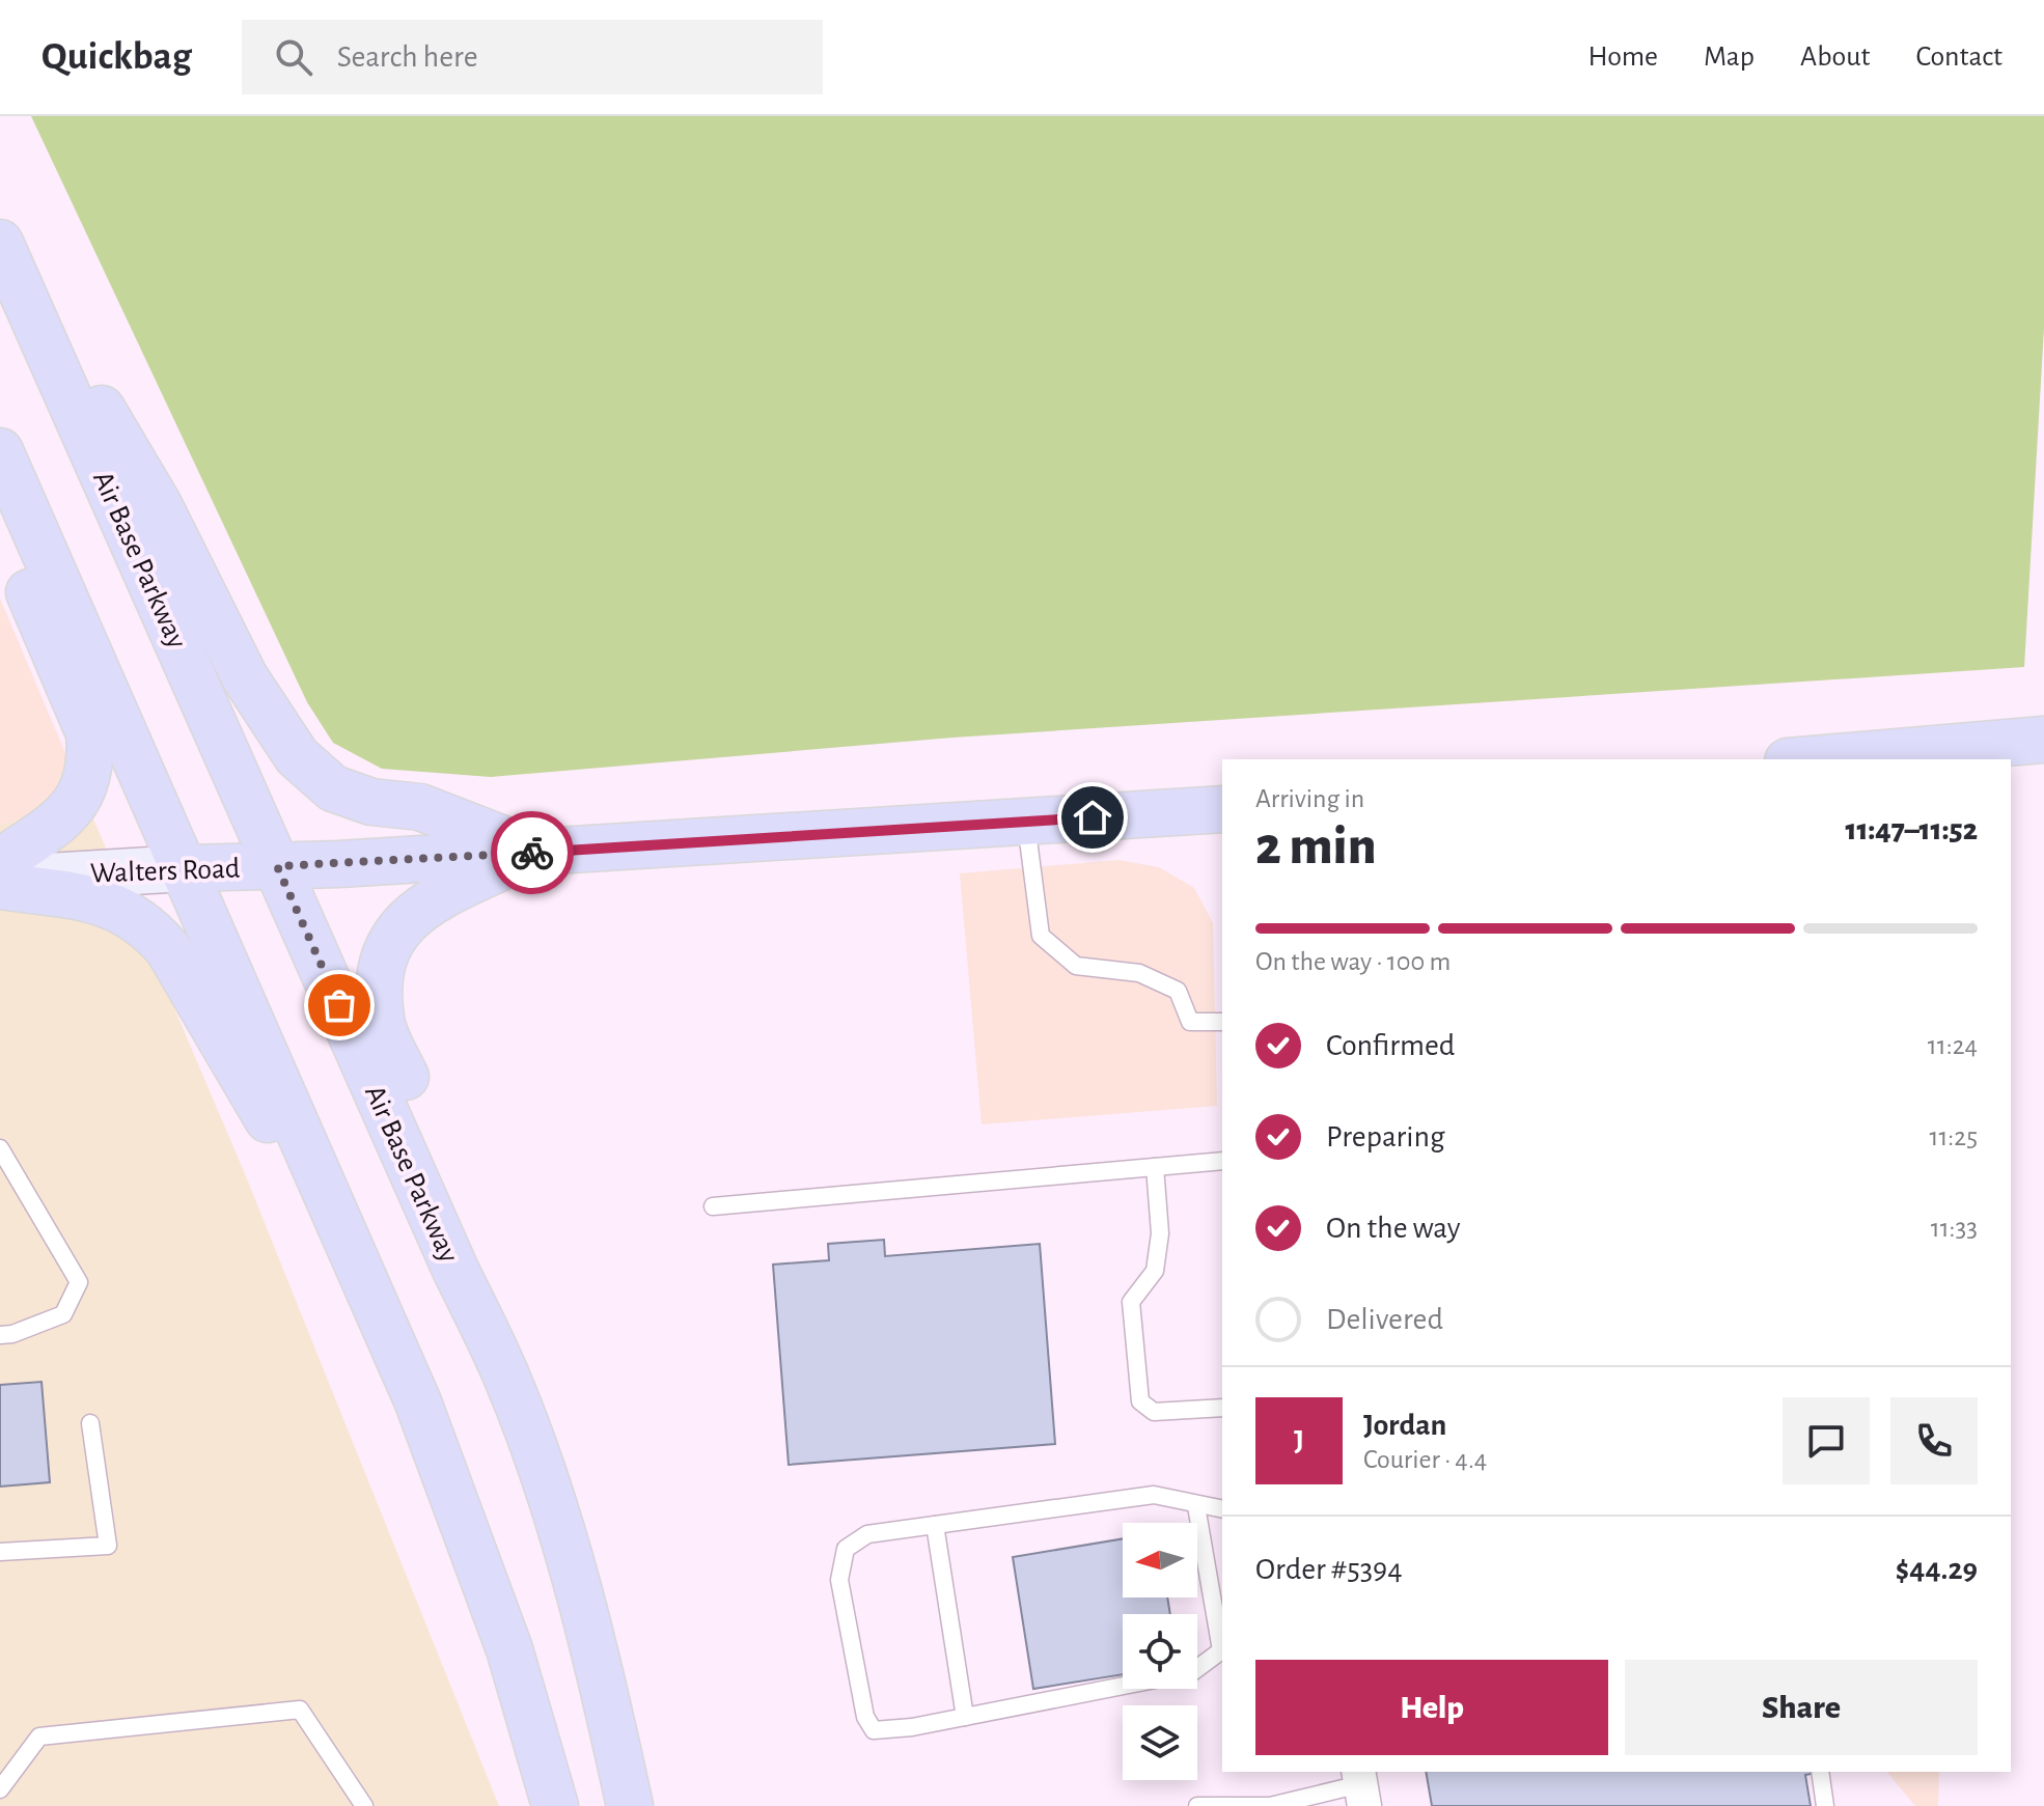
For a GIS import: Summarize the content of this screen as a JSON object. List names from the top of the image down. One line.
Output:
{"streets":{"main road":["Air Base Parkway","Walters Road"]},"crossings":[["Air Base Parkway","Walters Road"]],"north":"left","page":{"header":"Quickbag","search":"Search here","nav":["Home","Map","About","Contact"],"heading":["2 min","Arriving in","11:47–11:52"],"panel":["Jordan","Courier · 4.4","Order #5394","$44.29"],"bar":"On the way · 100 m","list":[["Confirmed","11:24"],["Preparing","11:25"],["On the way","11:33"],"Delivered"],"round":"J","buttons":["Help","Share"]}}
